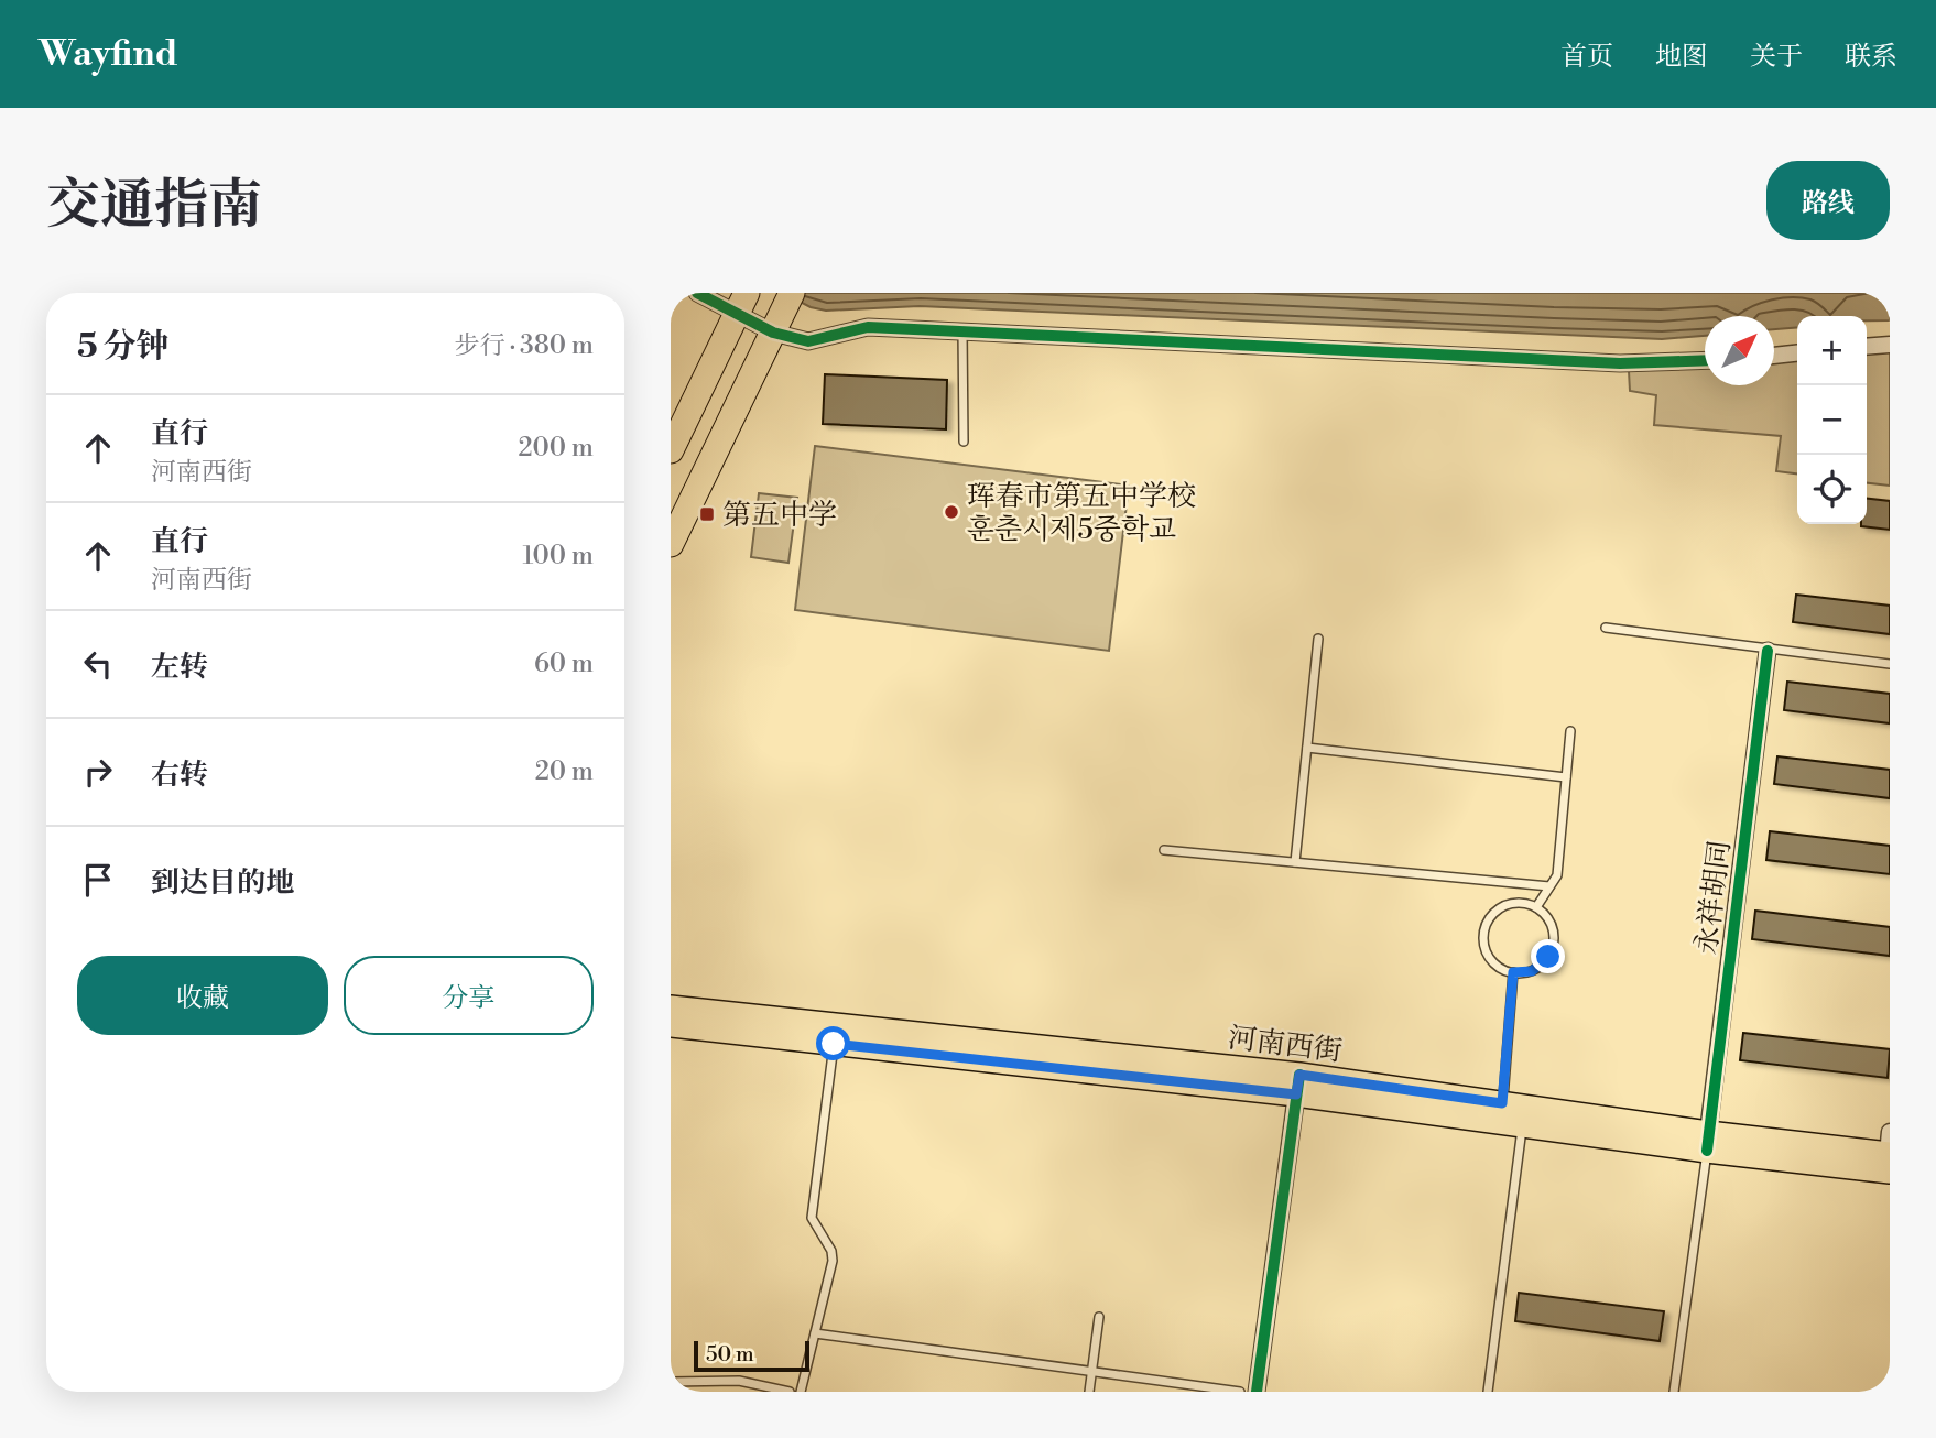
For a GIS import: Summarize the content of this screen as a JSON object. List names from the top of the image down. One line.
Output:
{"streets":{"main road":["河南西街"],"street":["永祥胡同"]},"crossings":[["永祥胡同","河南西街"]],"places":{"other":["珲春市第五中学校 훈춘시제5중학교"],"transit":["第五中学"]},"scale_bar":"50 m","north":"top right","page":{"header":"Wayfind","nav":["首页","地图","关于","联系"],"title":"交通指南","buttons":["路线",["收藏","分享"]],"heading":["5 分钟","步行 · 380 m"],"map_buttons":["+","−"],"list":[["直行","河南西街","200 m"],["直行","河南西街","100 m"],["左转","60 m"],["右转","20 m"],"到达目的地"],"scale":"50 m"}}
